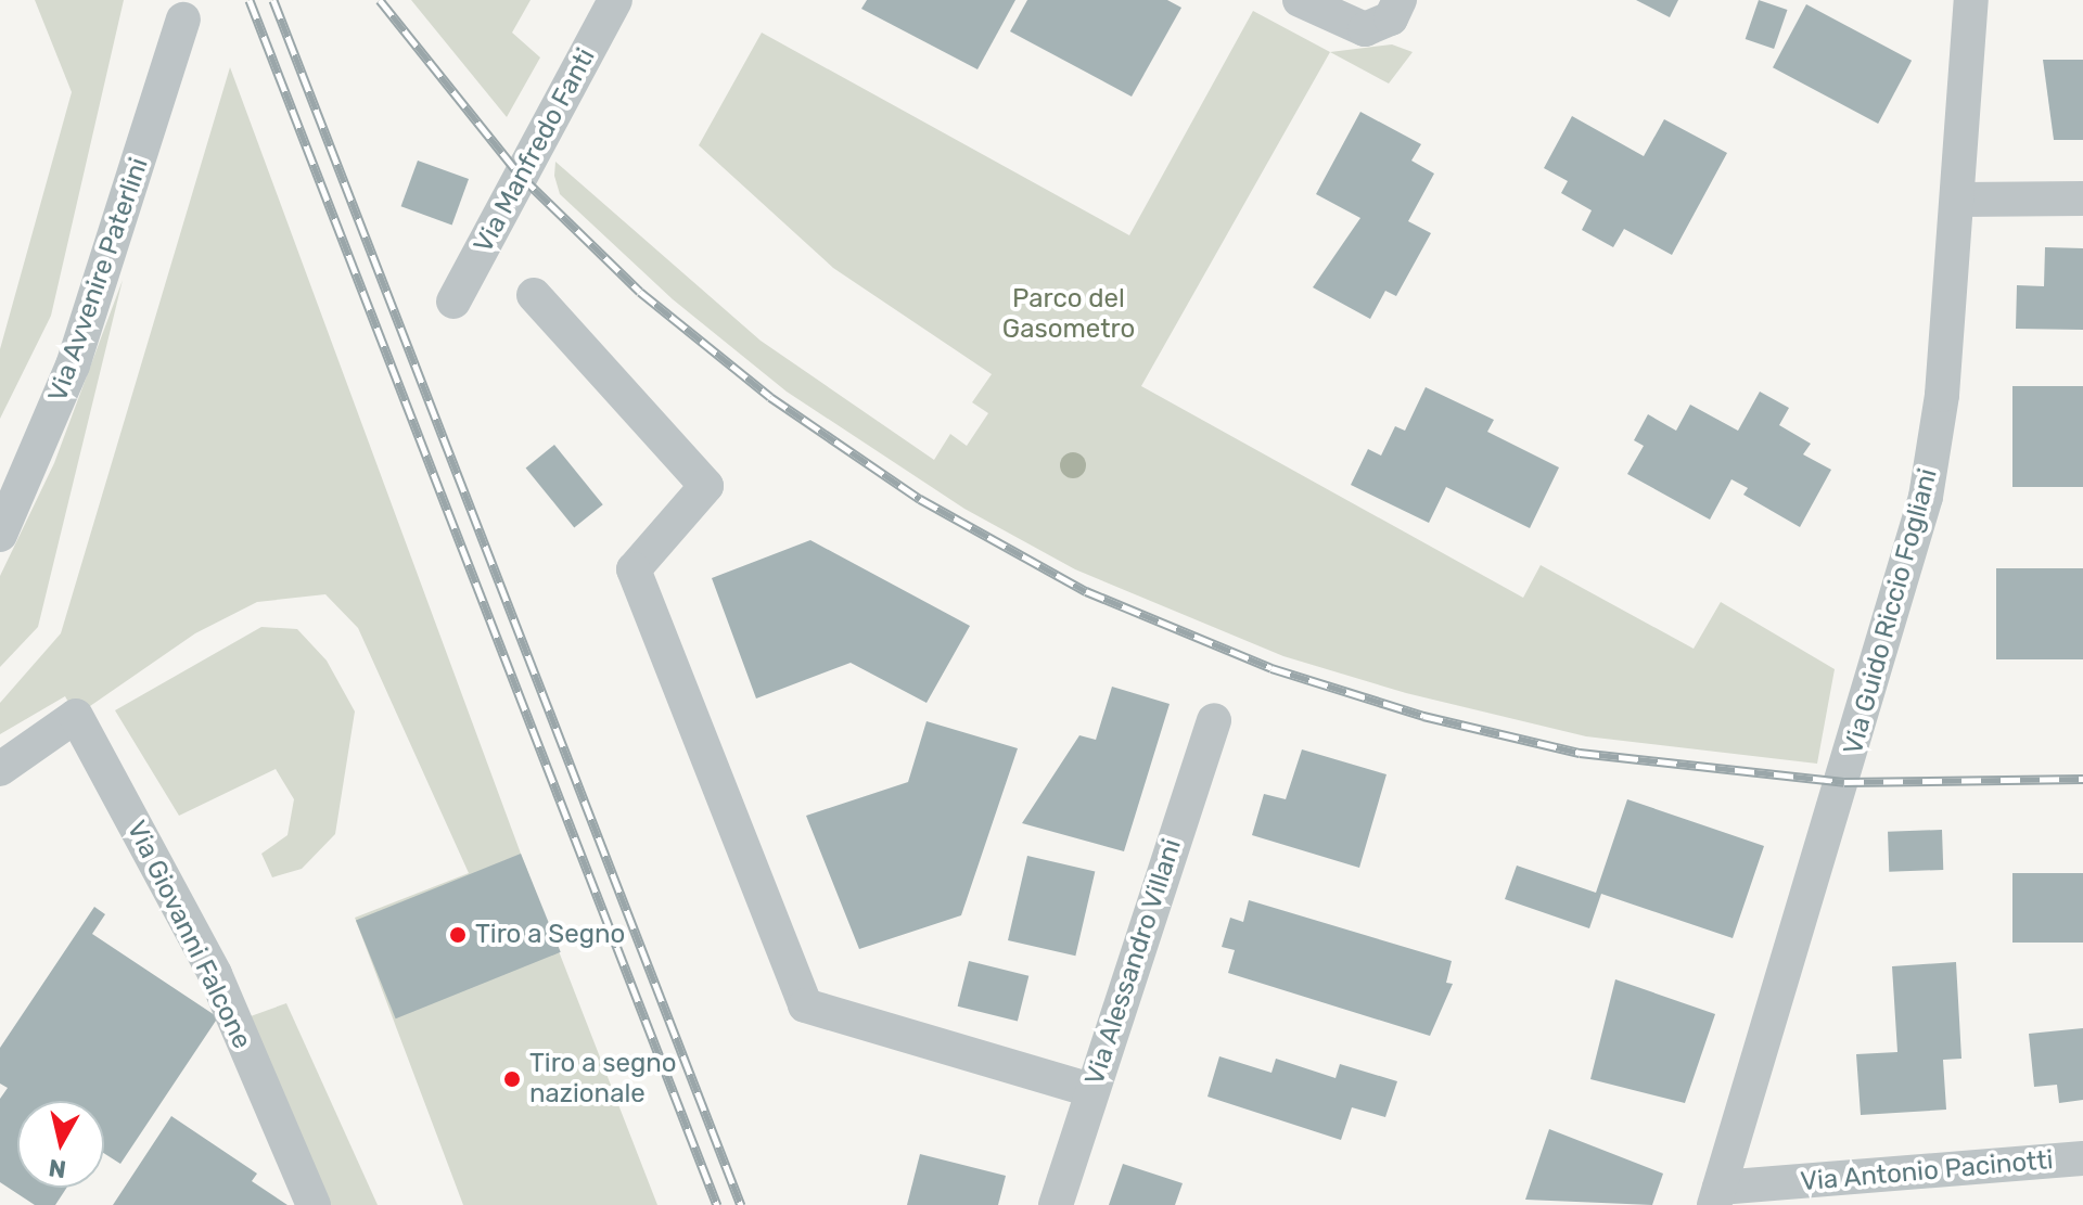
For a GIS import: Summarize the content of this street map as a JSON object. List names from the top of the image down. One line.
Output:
{"streets":{"street":["Via Manfredo Fanti","Via Avvenire Paterlini","Via Guido Riccio Fogliani","Via Giovanni Falcone","Via Alessandro Villani","Via Antonio Pacinotti"]},"crossings":[["Via Guido Riccio Fogliani","Via Antonio Pacinotti"]],"parks":["Parco del Gasometro"],"places":["Tiro a Segno","Tiro a segno nazionale"],"north":"bottom"}
